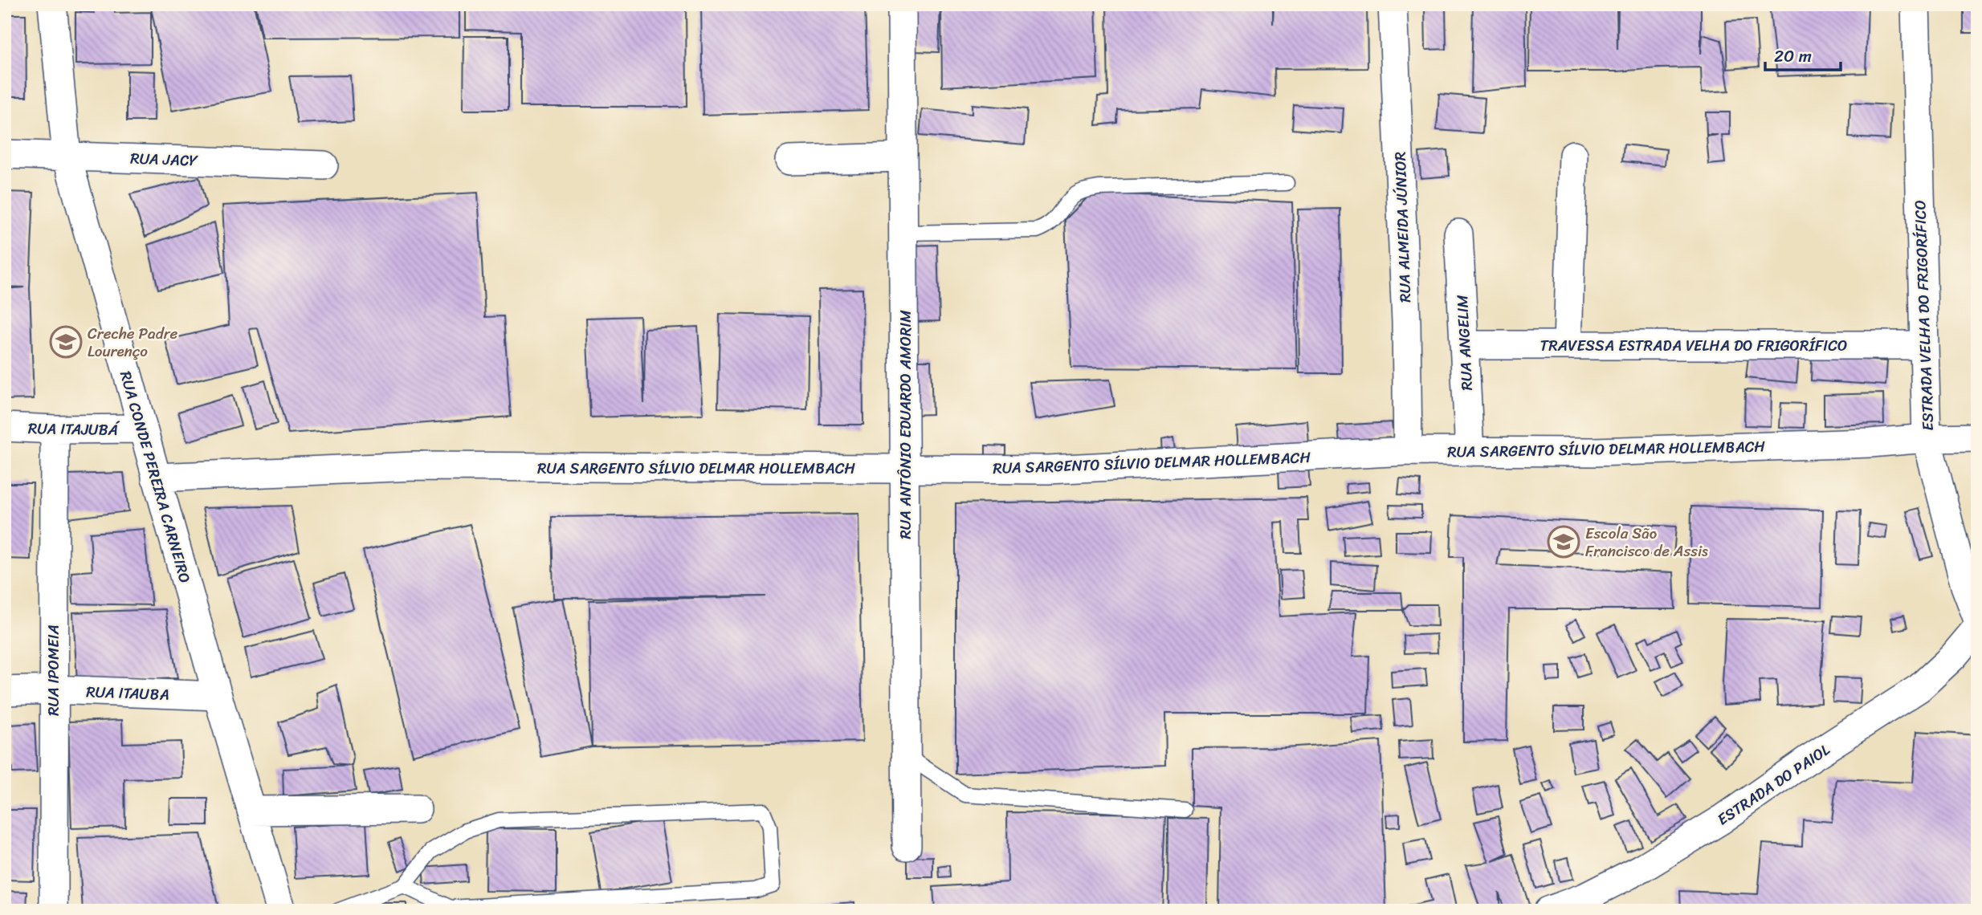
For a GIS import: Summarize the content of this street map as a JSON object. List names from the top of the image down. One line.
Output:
{"streets":{"street":["RUA JACY","RUA ALMEIDA JÚNIOR","ESTRADA VELHA DO FRIGORÍFICO","RUA ANGELIM","TRAVESSA ESTRADA VELHA DO FRIGORÍFICO","RUA ANTÔNIO EDUARDO AMORIM","RUA ITAJUBÁ","RUA SARGENTO SÍLVIO DELMAR HOLLEMBACH","RUA CONDE PEREIRA CARNEIRO","RUA IPOMEIA","RUA ITAUBA","ESTRADA DO PAIOL"]},"crossings":[["RUA JACY","RUA CONDE PEREIRA CARNEIRO"],["RUA ALMEIDA JÚNIOR","RUA SARGENTO SÍLVIO DELMAR HOLLEMBACH"],["ESTRADA VELHA DO FRIGORÍFICO","TRAVESSA ESTRADA VELHA DO FRIGORÍFICO"],["ESTRADA VELHA DO FRIGORÍFICO","RUA SARGENTO SÍLVIO DELMAR HOLLEMBACH"],["RUA ANGELIM","TRAVESSA ESTRADA VELHA DO FRIGORÍFICO"],["RUA ANGELIM","RUA SARGENTO SÍLVIO DELMAR HOLLEMBACH"],["RUA ANTÔNIO EDUARDO AMORIM","RUA SARGENTO SÍLVIO DELMAR HOLLEMBACH"],["RUA ITAJUBÁ","RUA CONDE PEREIRA CARNEIRO"],["RUA ITAJUBÁ","RUA IPOMEIA"],["RUA SARGENTO SÍLVIO DELMAR HOLLEMBACH","RUA CONDE PEREIRA CARNEIRO"],["RUA CONDE PEREIRA CARNEIRO","RUA ITAUBA"],["RUA IPOMEIA","RUA ITAUBA"]],"places":{"school or university":["Creche Padre Lourenço","Escola São Francisco de Assis"]},"scale_bar":"20 m"}
